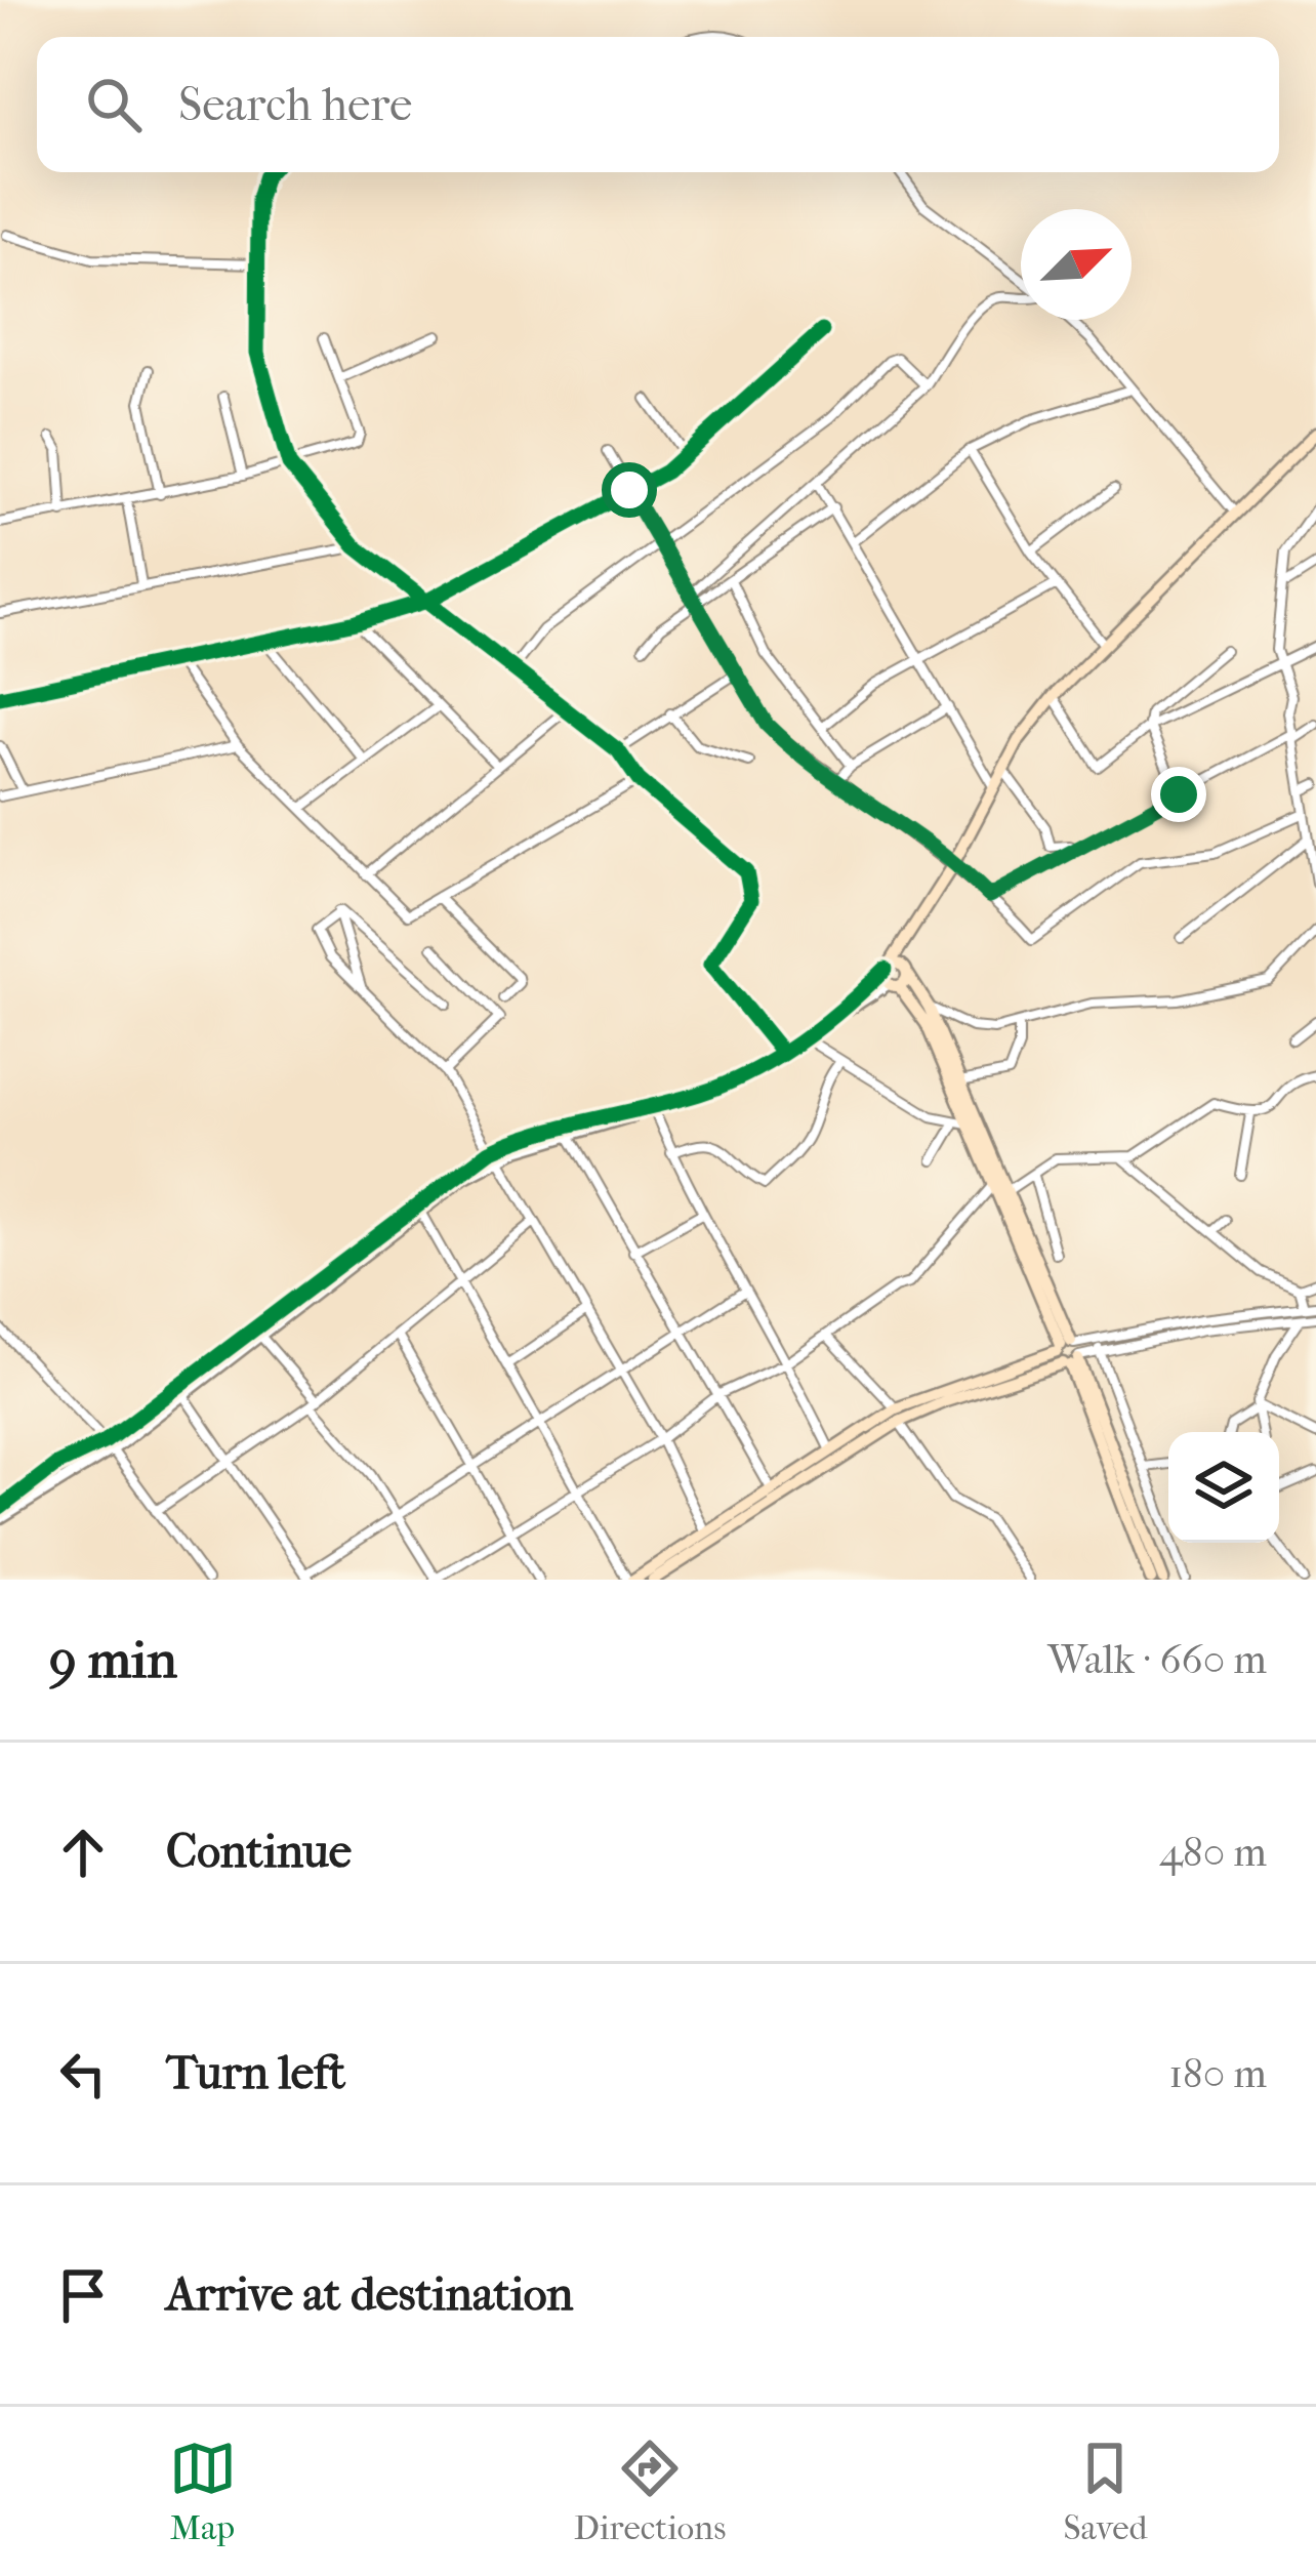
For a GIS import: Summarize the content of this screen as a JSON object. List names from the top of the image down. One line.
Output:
{"north":"top right","page":{"search":"Search here","heading":["9 min","Walk · 660 m"],"list":[["Continue","480 m"],["Turn left","180 m"],"Arrive at destination"],"nav":["Map","Directions","Saved"]}}
